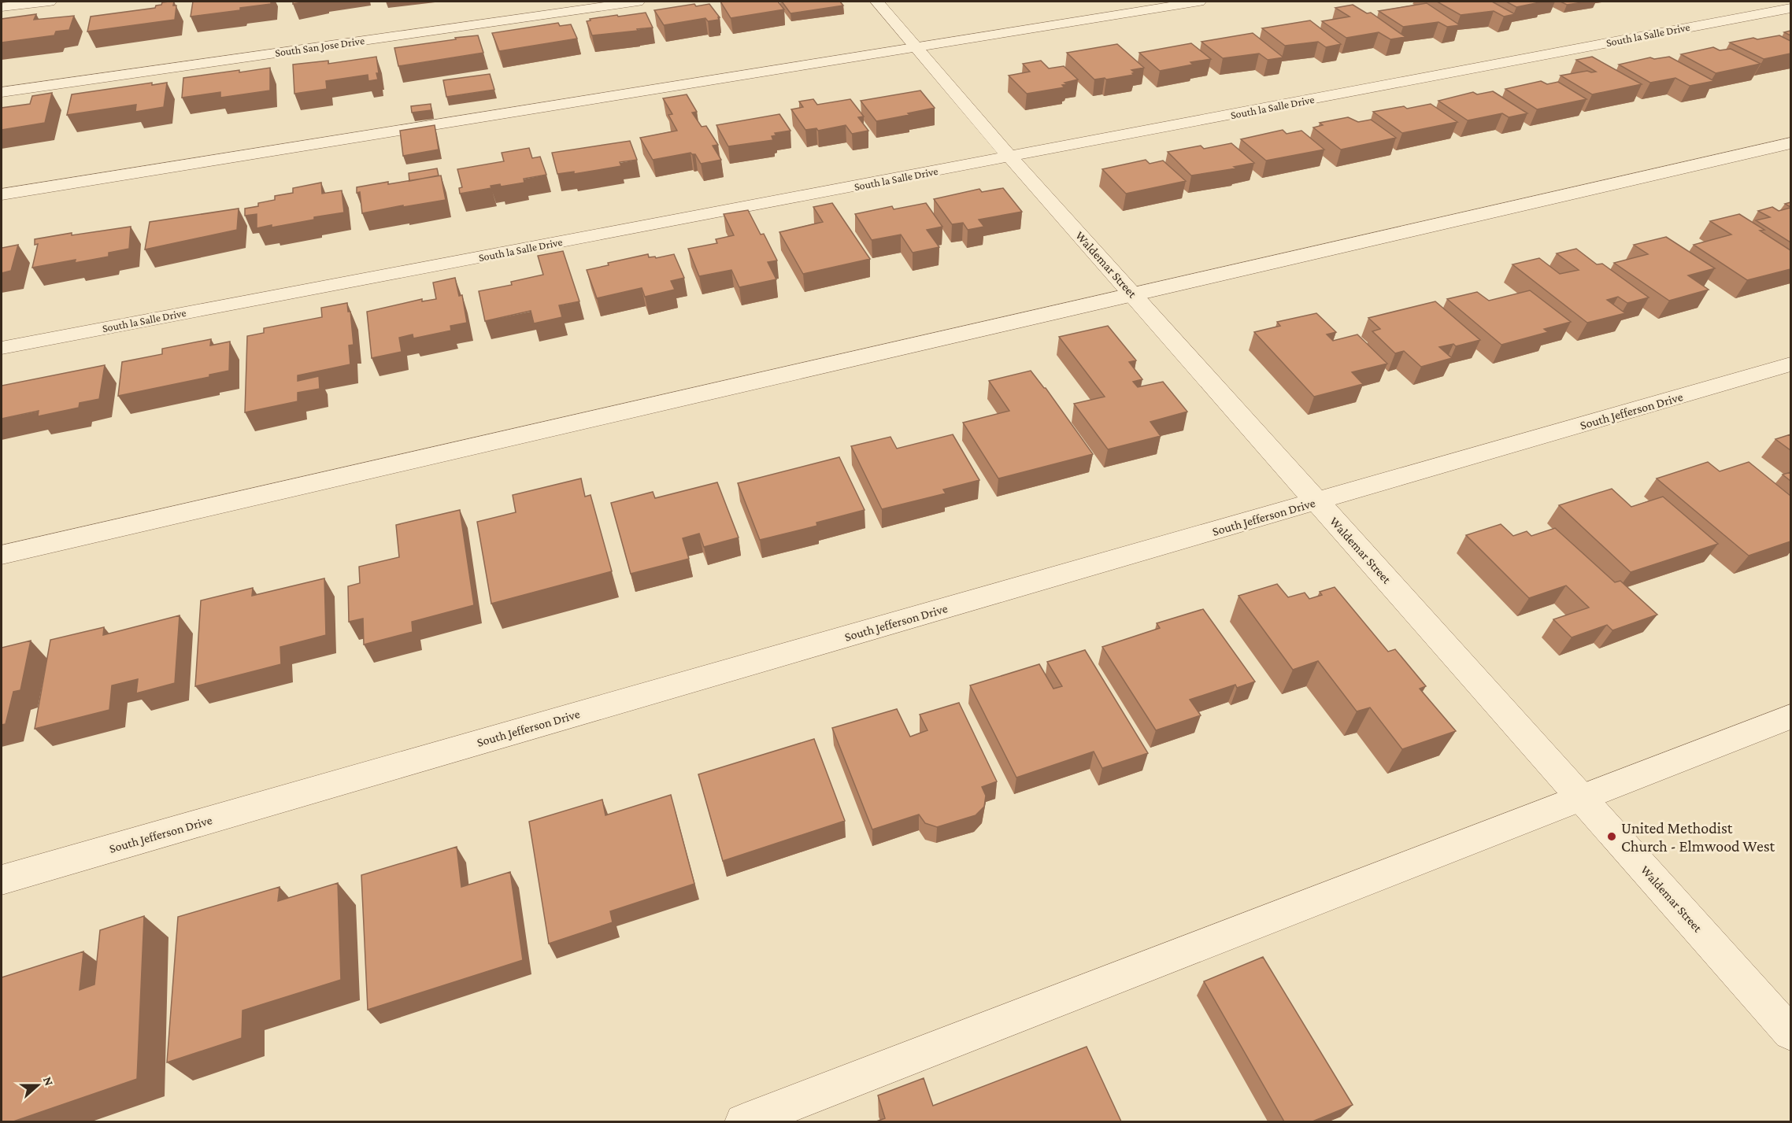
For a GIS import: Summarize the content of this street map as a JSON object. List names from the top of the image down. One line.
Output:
{"streets":{"street":["South la Salle Drive","South San Jose Drive","Waldemar Street","South Jefferson Drive"]},"crossings":[["South la Salle Drive","Waldemar Street"],["Waldemar Street","South Jefferson Drive"]],"places":["United Methodist Church - Elmwood West"],"north":"right"}
